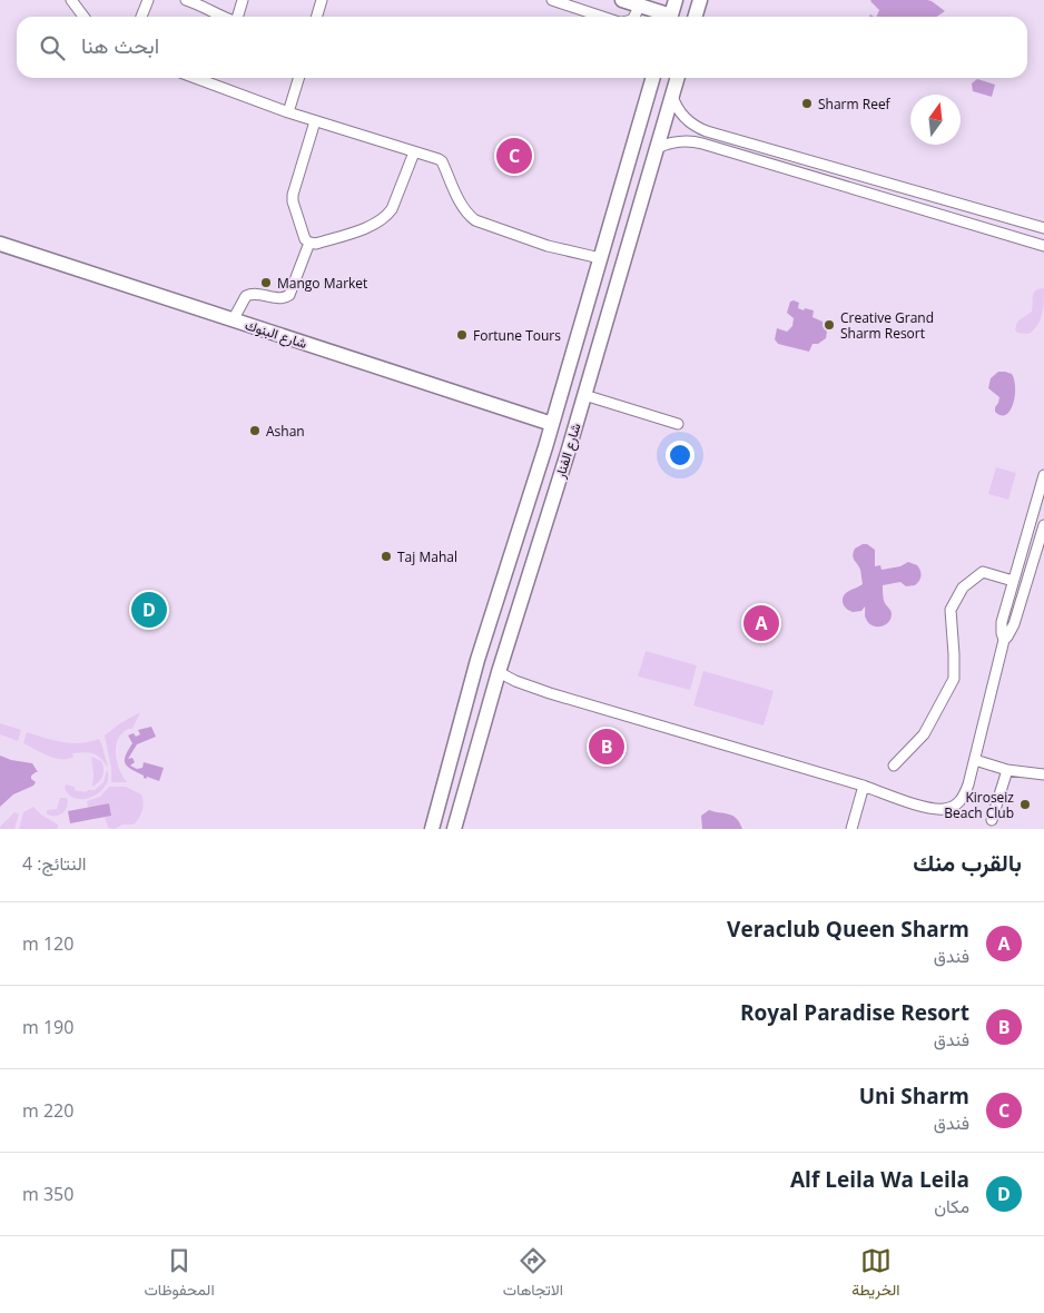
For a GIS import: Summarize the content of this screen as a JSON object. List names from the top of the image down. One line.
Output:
{"streets":{"main road":["شارع البنوك","شارع الفنار"]},"crossings":[["شارع البنوك","شارع الفنار"]],"places":["Sharm Reef","Mango Market","Creative Grand Sharm Resort","Fortune Tours","Ashan","Taj Mahal","Kiroseiz Beach Club"],"north":"top","page":{"search":"ابحث هنا","pins":["C","D","A","B"],"heading":["بالقرب منك","النتائج: 4"],"list":[{"mark":"A","name":"Veraclub Queen Sharm","note":"فندق","value":"120 m"},{"mark":"B","name":"Royal Paradise Resort","note":"فندق","value":"190 m"},{"mark":"C","name":"Uni Sharm","note":"فندق","value":"220 m"},{"mark":"D","name":"Alf Leila Wa Leila","note":"مكان","value":"350 m"}],"nav":["الخريطة","الاتجاهات","المحفوظات"]}}
